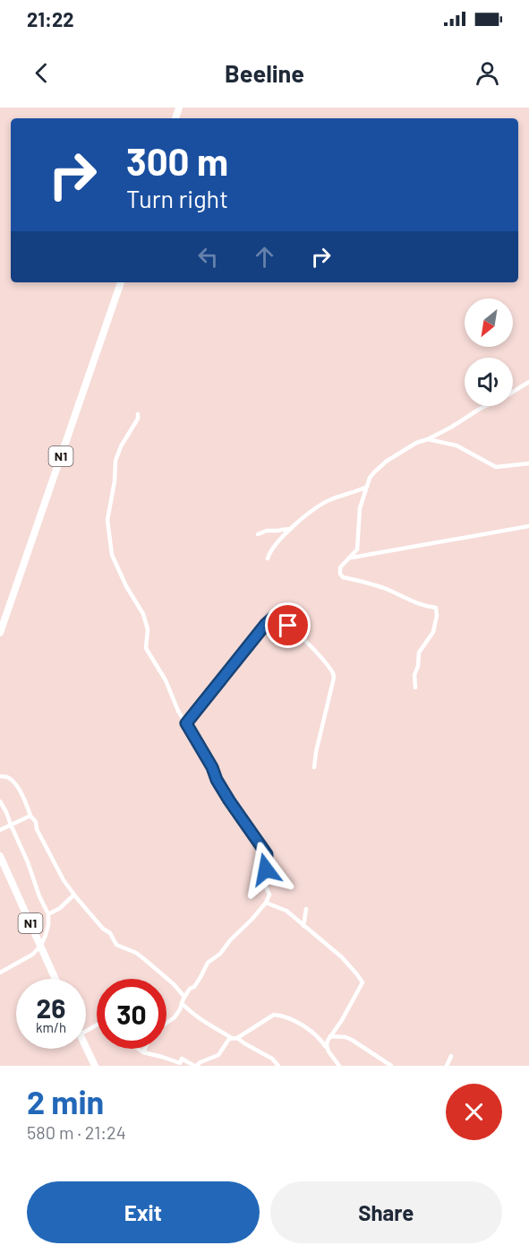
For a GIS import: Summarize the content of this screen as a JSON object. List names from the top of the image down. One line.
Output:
{"streets":{"highway":["N1"]},"north":"bottom left","page":{"status":"21:22","header":"Beeline","turn":["300 m","Turn right"],"speed":"26 km/h","limit":"30","heading":["2 min","580 m · 21:24"],"buttons":["Exit","Share"]}}
